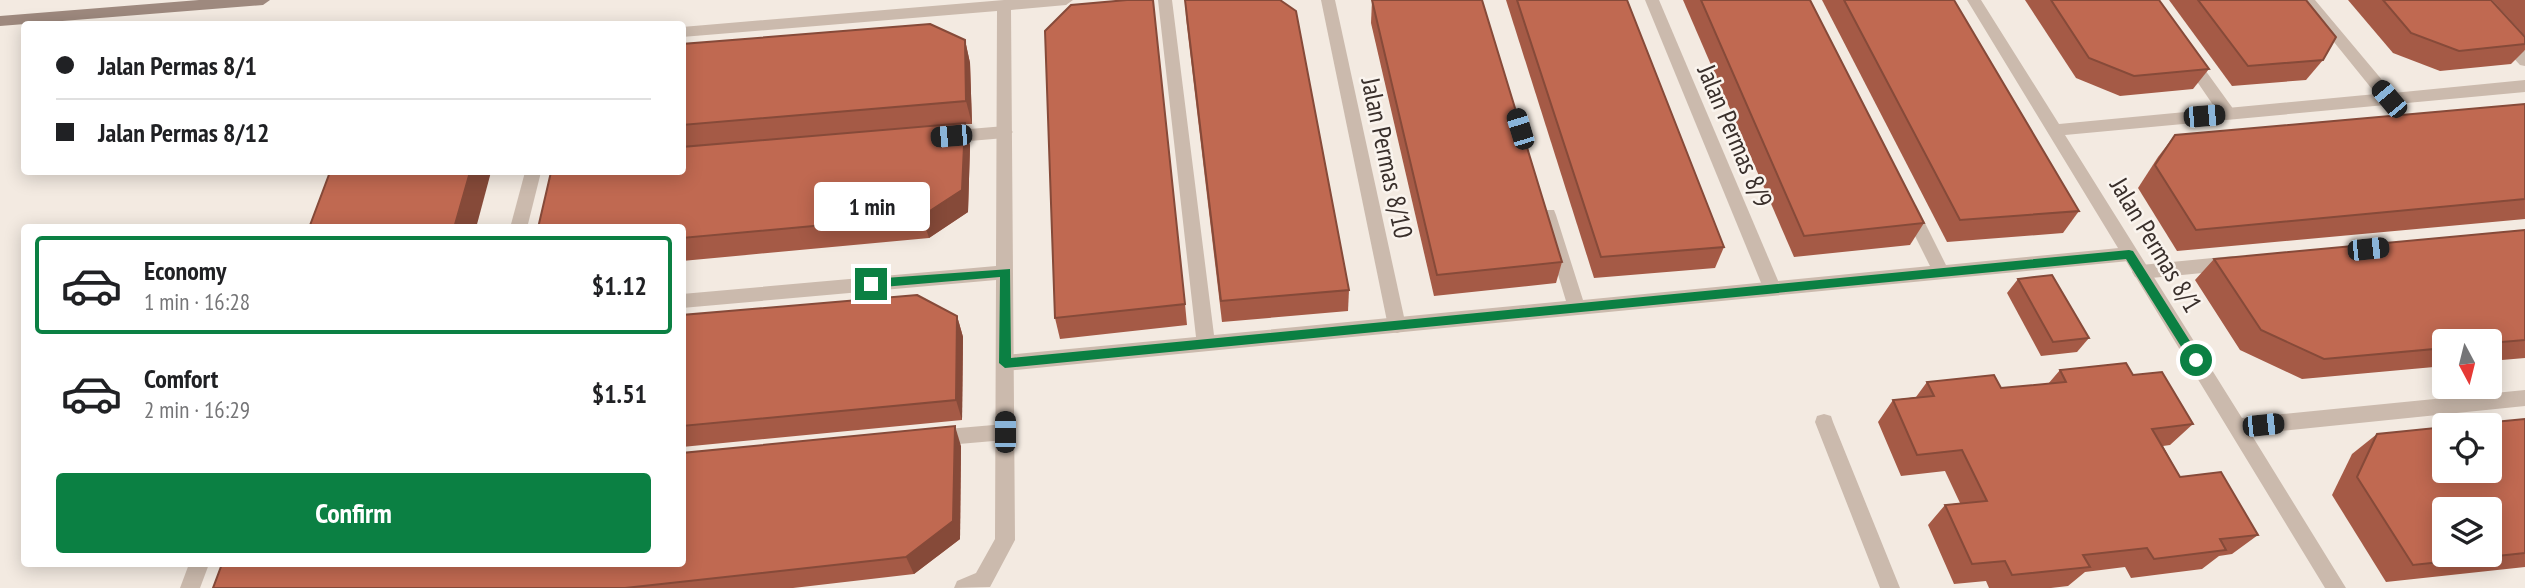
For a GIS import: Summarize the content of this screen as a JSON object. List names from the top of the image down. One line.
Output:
{"streets":{"street":["Jalan Permas 8/9","Jalan Permas 8/10","Jalan Permas 8/1"]},"north":"bottom","page":{"banner":["Jalan Permas 8/1","Jalan Permas 8/12"],"bubble":"1 min","list":[{"name":"Economy","note":"1 min · 16:28","value":"$1.12"},{"name":"Comfort","note":"2 min · 16:29","value":"$1.51"}],"buttons":"Confirm"}}
